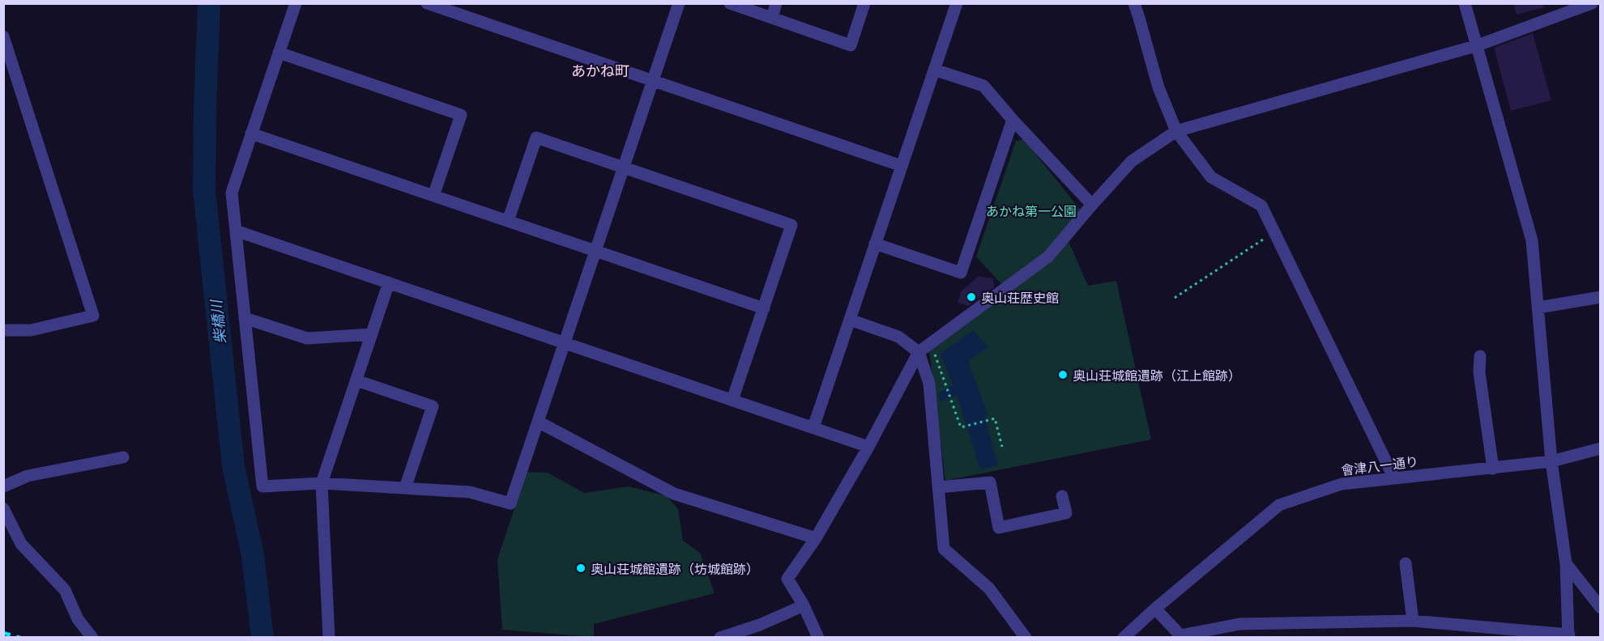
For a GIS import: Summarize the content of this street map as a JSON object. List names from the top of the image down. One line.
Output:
{"streets":{"street":["會津八一通り"]},"districts":["あかね町"],"water":["柴橋川"],"parks":["あかね第一公園"],"places":["奥山荘歴史館","奥山荘城館遺跡（江上館跡）","奥山荘城館遺跡（坊城館跡）"]}
